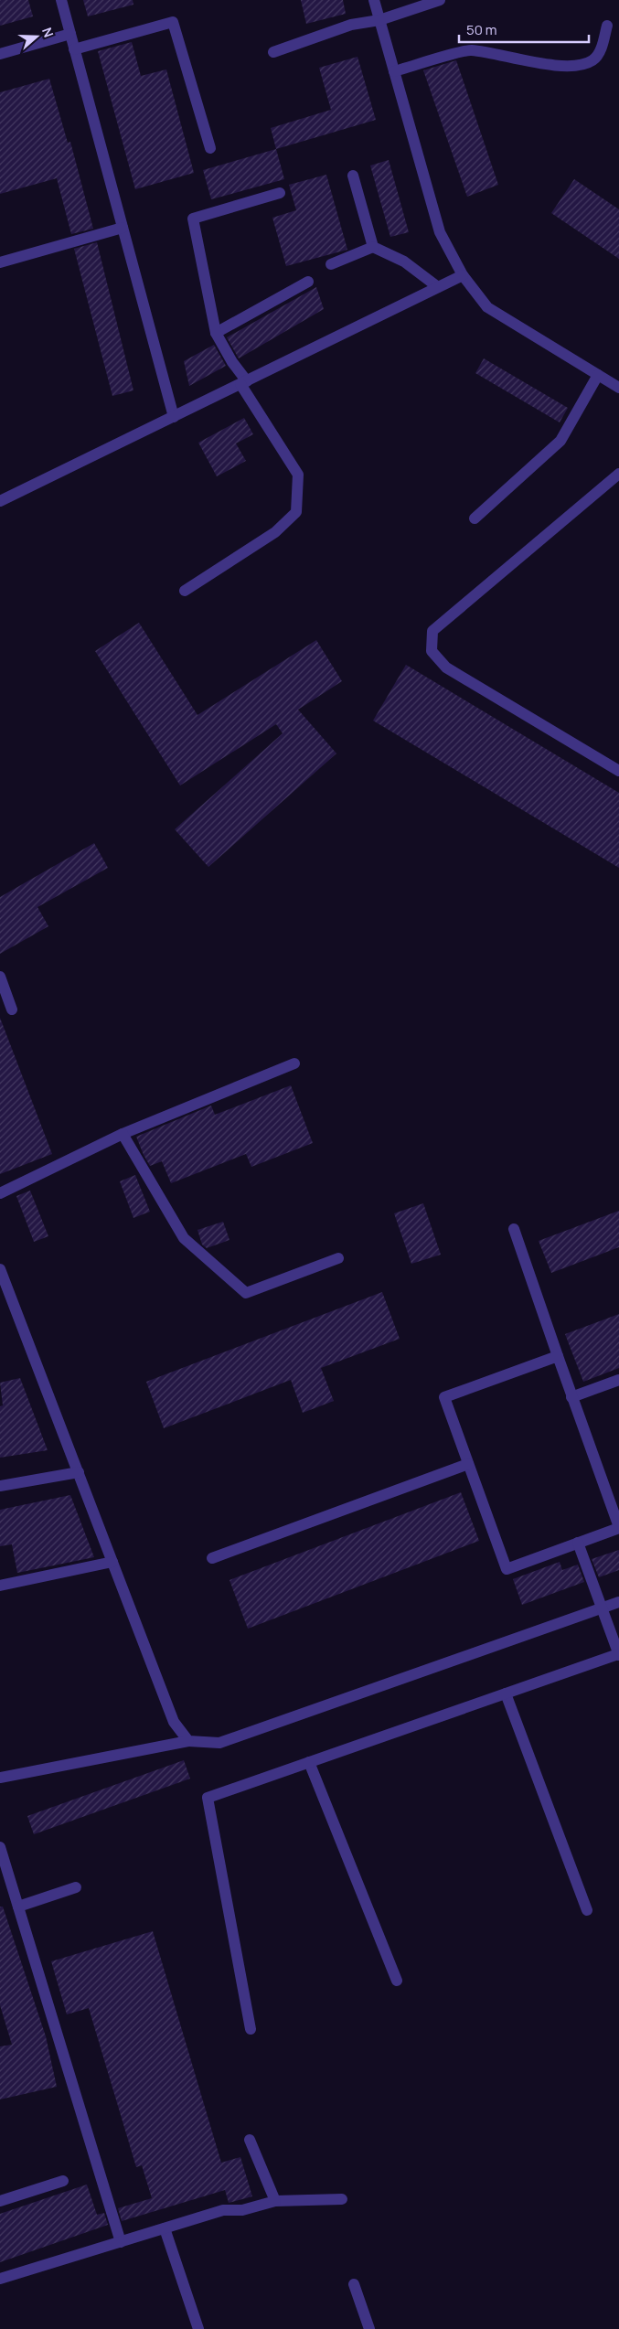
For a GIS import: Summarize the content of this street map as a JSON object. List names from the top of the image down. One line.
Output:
{"scale_bar":"50 m","north":"right"}
